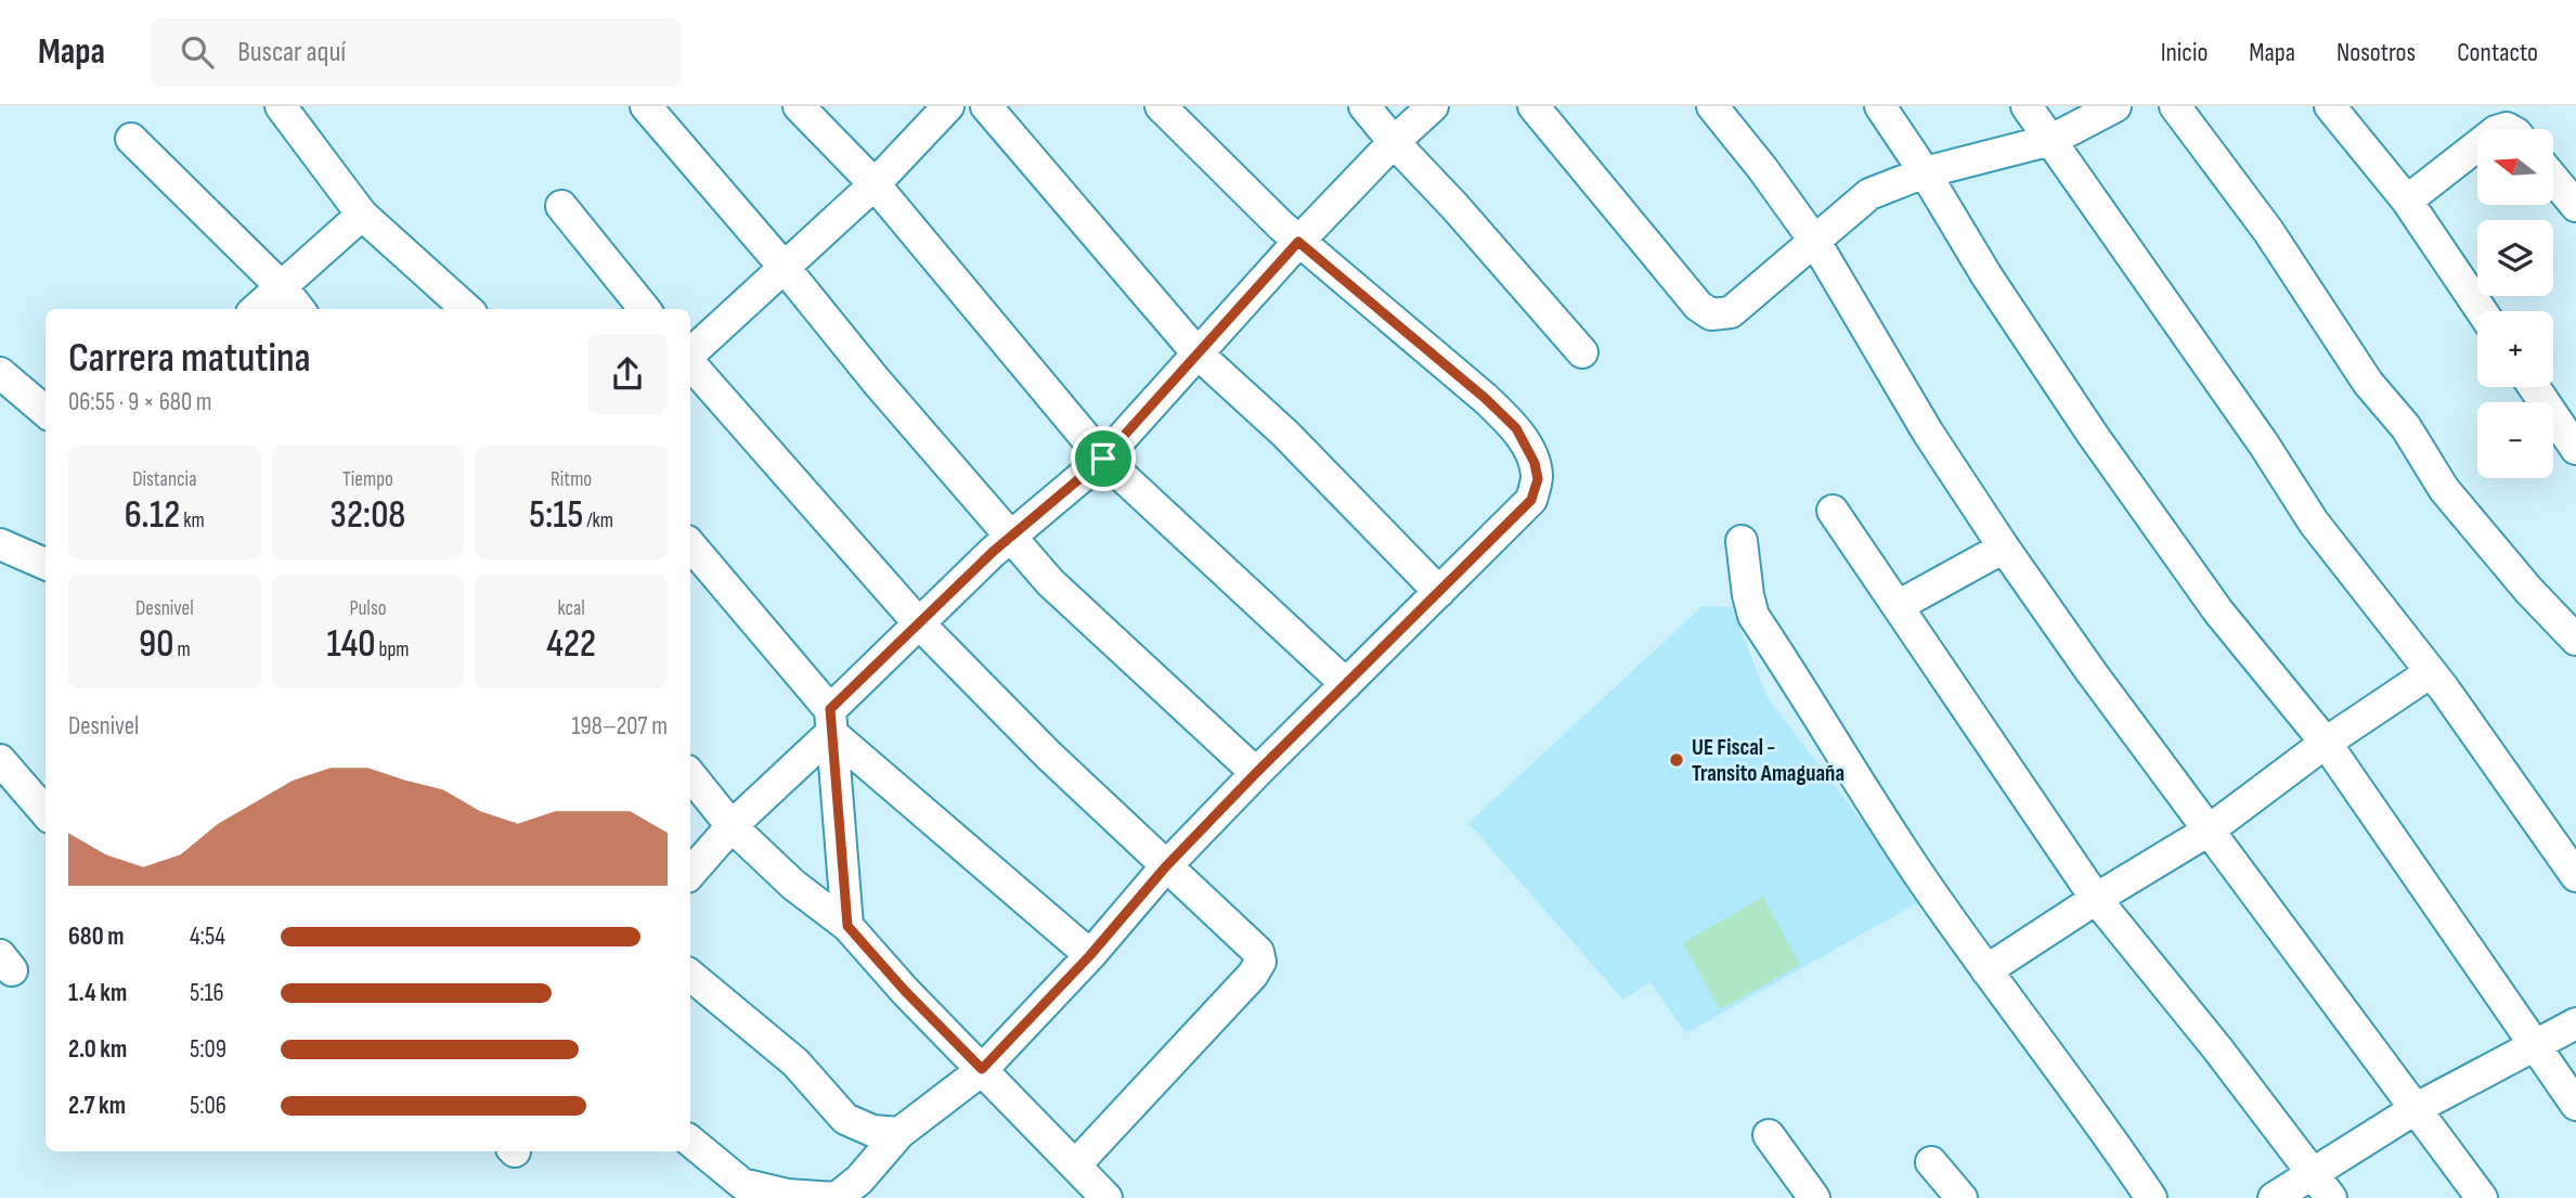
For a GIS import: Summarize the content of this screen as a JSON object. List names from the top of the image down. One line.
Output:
{"places":["UE Fiscal - Transito Amaguaña"],"north":"left","page":{"header":"Mapa","search":"Buscar aquí","nav":["Inicio","Mapa","Nosotros","Contacto"],"map_buttons":["+","−"],"heading":["Carrera matutina","06:55 · 9 × 680 m"],"stats":[["Distancia","6.12 km"],["Tiempo","32:08"],["Ritmo","5:15 /km"],["Desnivel","90 m"],["Pulso","140 bpm"],["kcal","422"]],"chart":["Desnivel","198–207 m"],"list":[{"name":"680 m","note":"4:54"},{"name":"1.4 km","note":"5:16"},{"name":"2.0 km","note":"5:09"},{"name":"2.7 km","note":"5:06"}]}}
